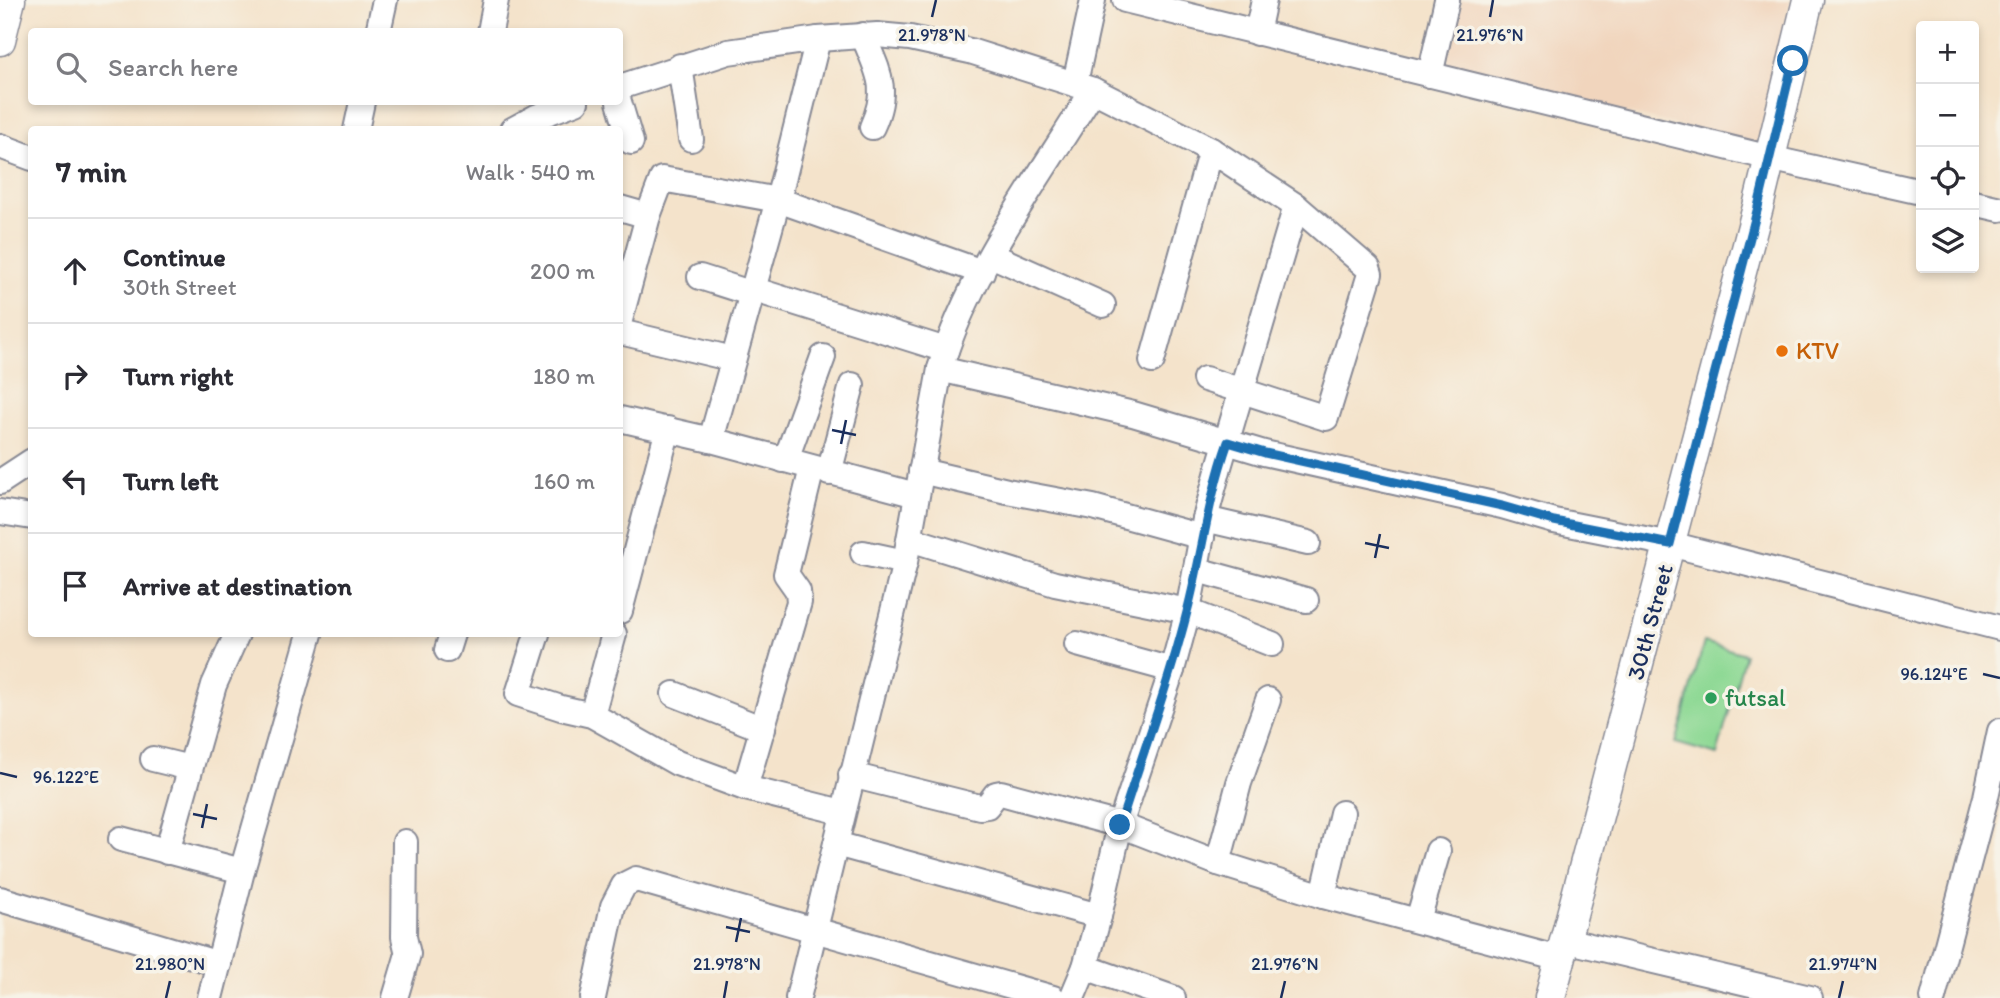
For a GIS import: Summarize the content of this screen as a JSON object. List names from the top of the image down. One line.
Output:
{"streets":{"main road":["30th Street"]},"places":["KTV","futsal"],"page":{"map_buttons":["+","−"],"search":"Search here","heading":["7 min","Walk · 540 m"],"list":[["Continue","30th Street","200 m"],["Turn right","180 m"],["Turn left","160 m"],"Arrive at destination"]},"coordinates":["21.978°N","21.976°N","96.124°E","96.122°E","21.980°N","21.974°N"]}
